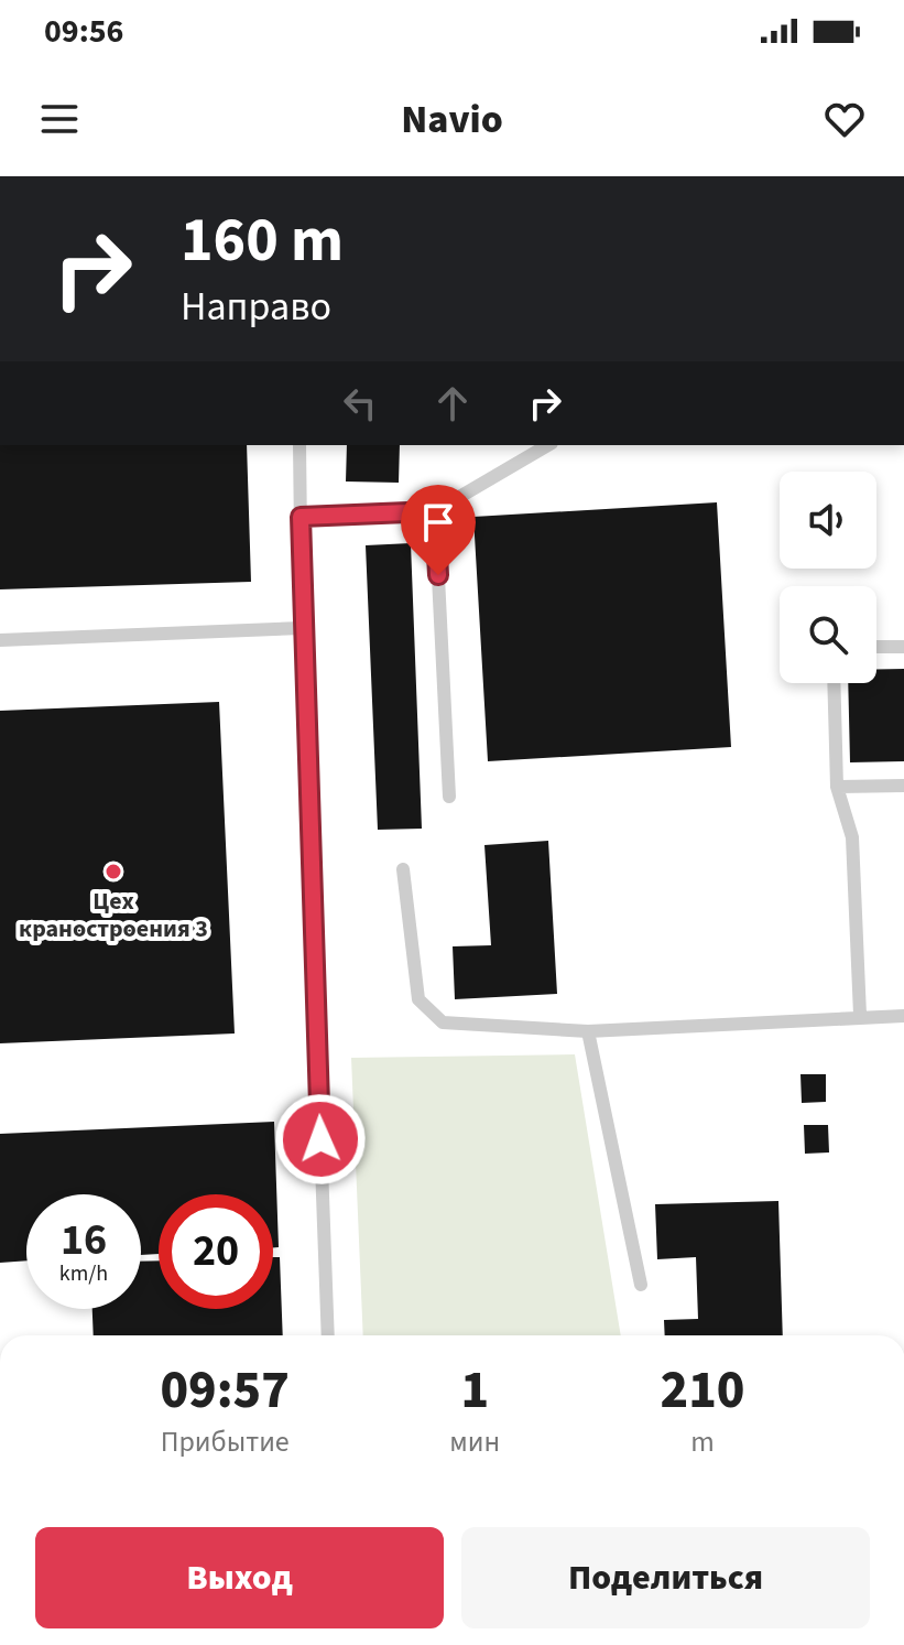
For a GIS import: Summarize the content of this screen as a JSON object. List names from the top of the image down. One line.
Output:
{"places":["Цех краностроения 3"],"page":{"status":"09:56","header":"Navio","turn":["160 m","Направо"],"speed":"16 km/h","limit":"20","eta":["09:57","Прибытие","1","мин","210","m"],"buttons":["Выход","Поделиться"]}}
